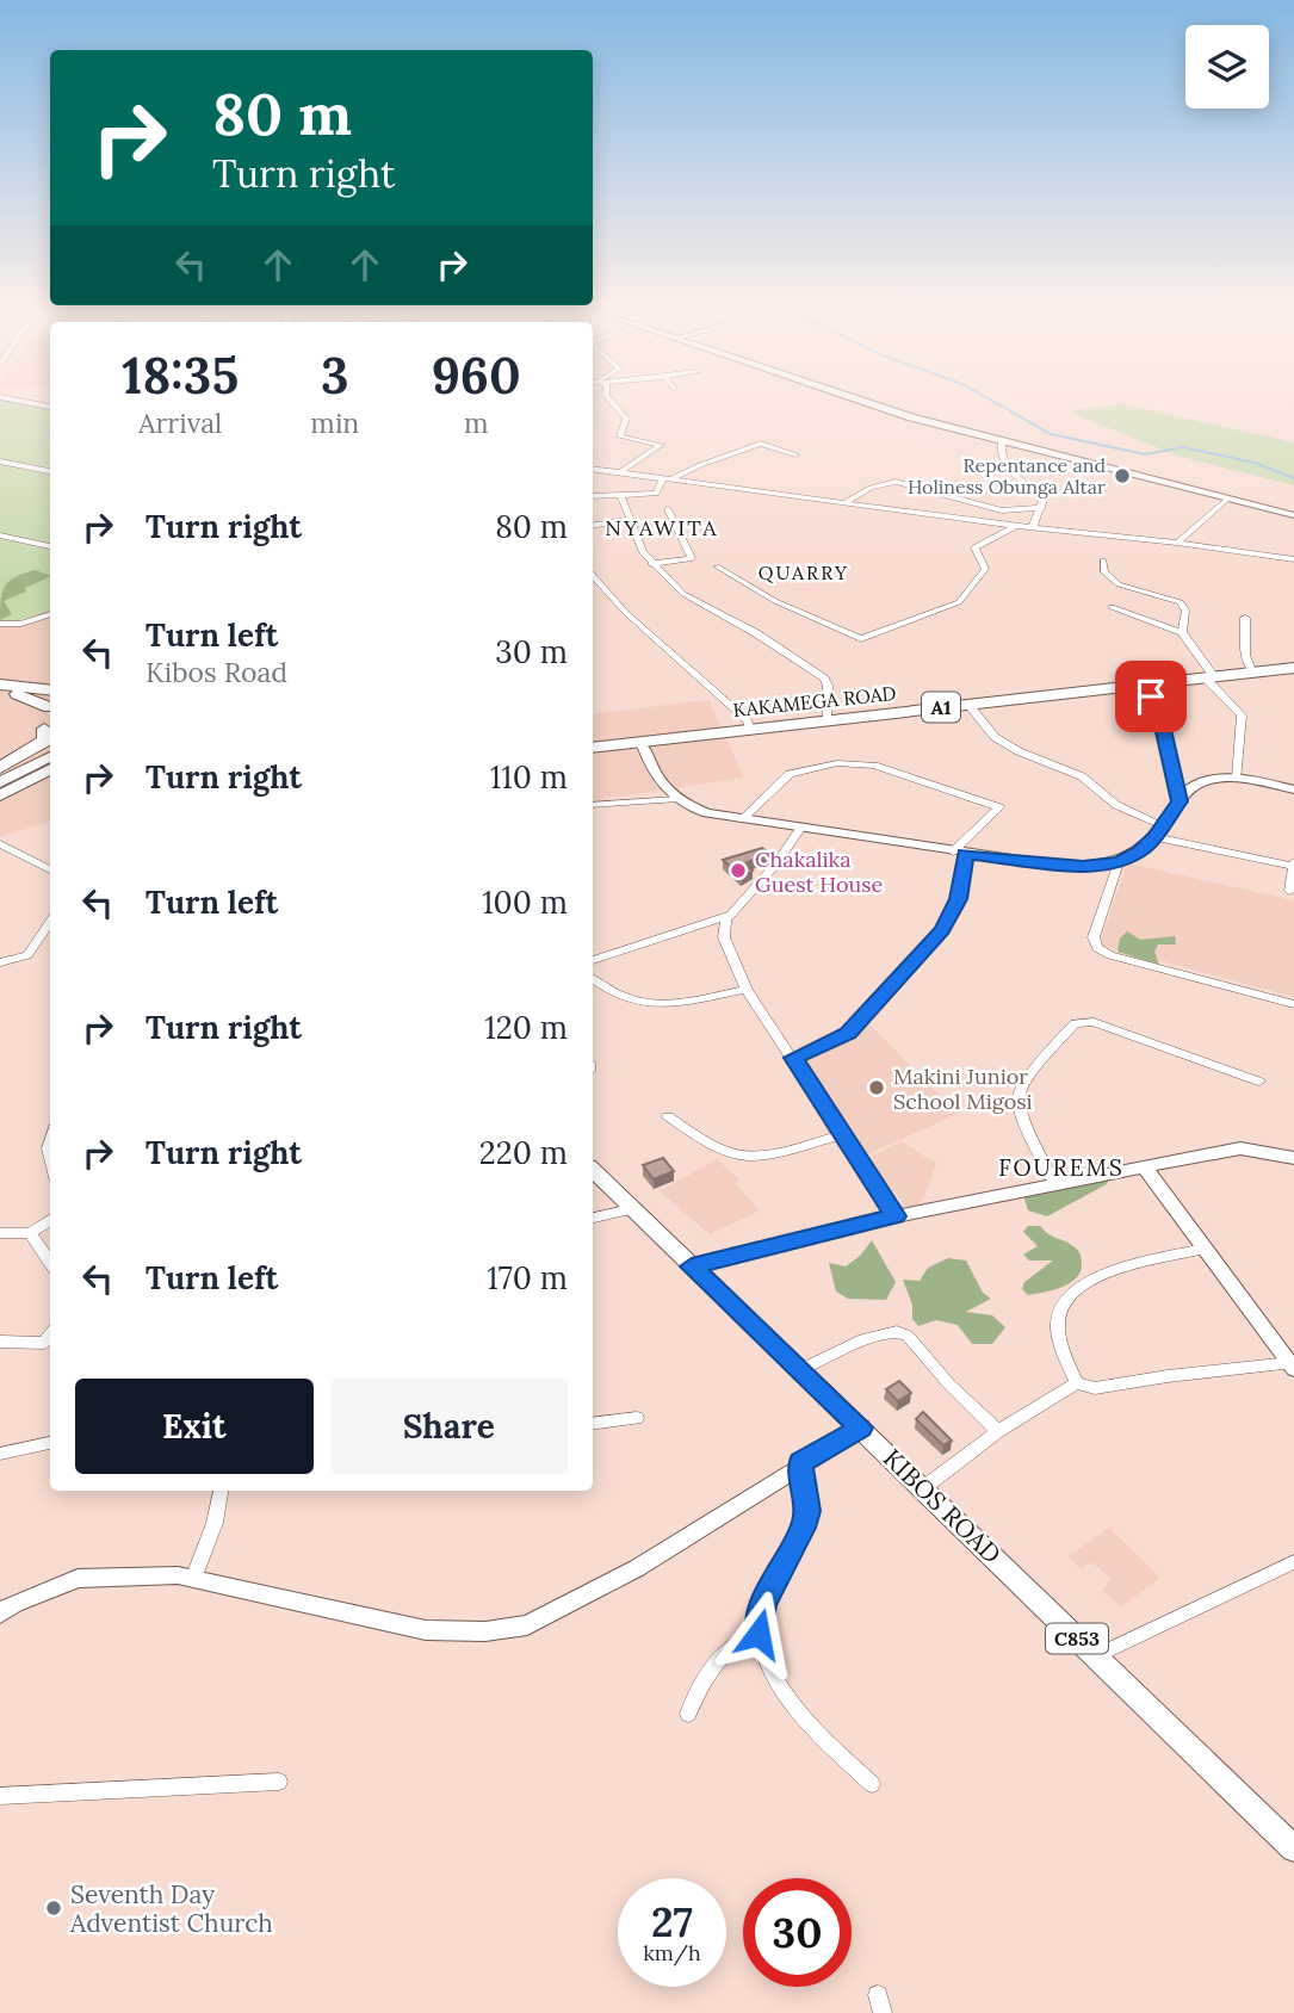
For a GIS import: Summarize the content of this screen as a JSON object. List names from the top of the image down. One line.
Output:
{"streets":{"highway":["KAKAMEGA ROAD","A1"],"main road":["KIBOS ROAD","C853"]},"districts":["NYAWITA","QUARRY","FOUREMS"],"places":["Repentance and Holiness Obunga Altar","Chakalika Guest House","Makini Junior School Migosi","Seventh Day Adventist Church"],"page":{"turn":["80 m","Turn right"],"eta":["18:35","Arrival","3","min","960","m"],"list":[{"name":"Turn right","value":"80 m"},{"name":"Turn left","note":"Kibos Road","value":"30 m"},{"name":"Turn right","value":"110 m"},{"name":"Turn left","value":"100 m"},{"name":"Turn right","value":"120 m"},{"name":"Turn right","value":"220 m"},{"name":"Turn left","value":"170 m"}],"buttons":["Exit","Share"],"speed":"27 km/h","limit":"30"}}
